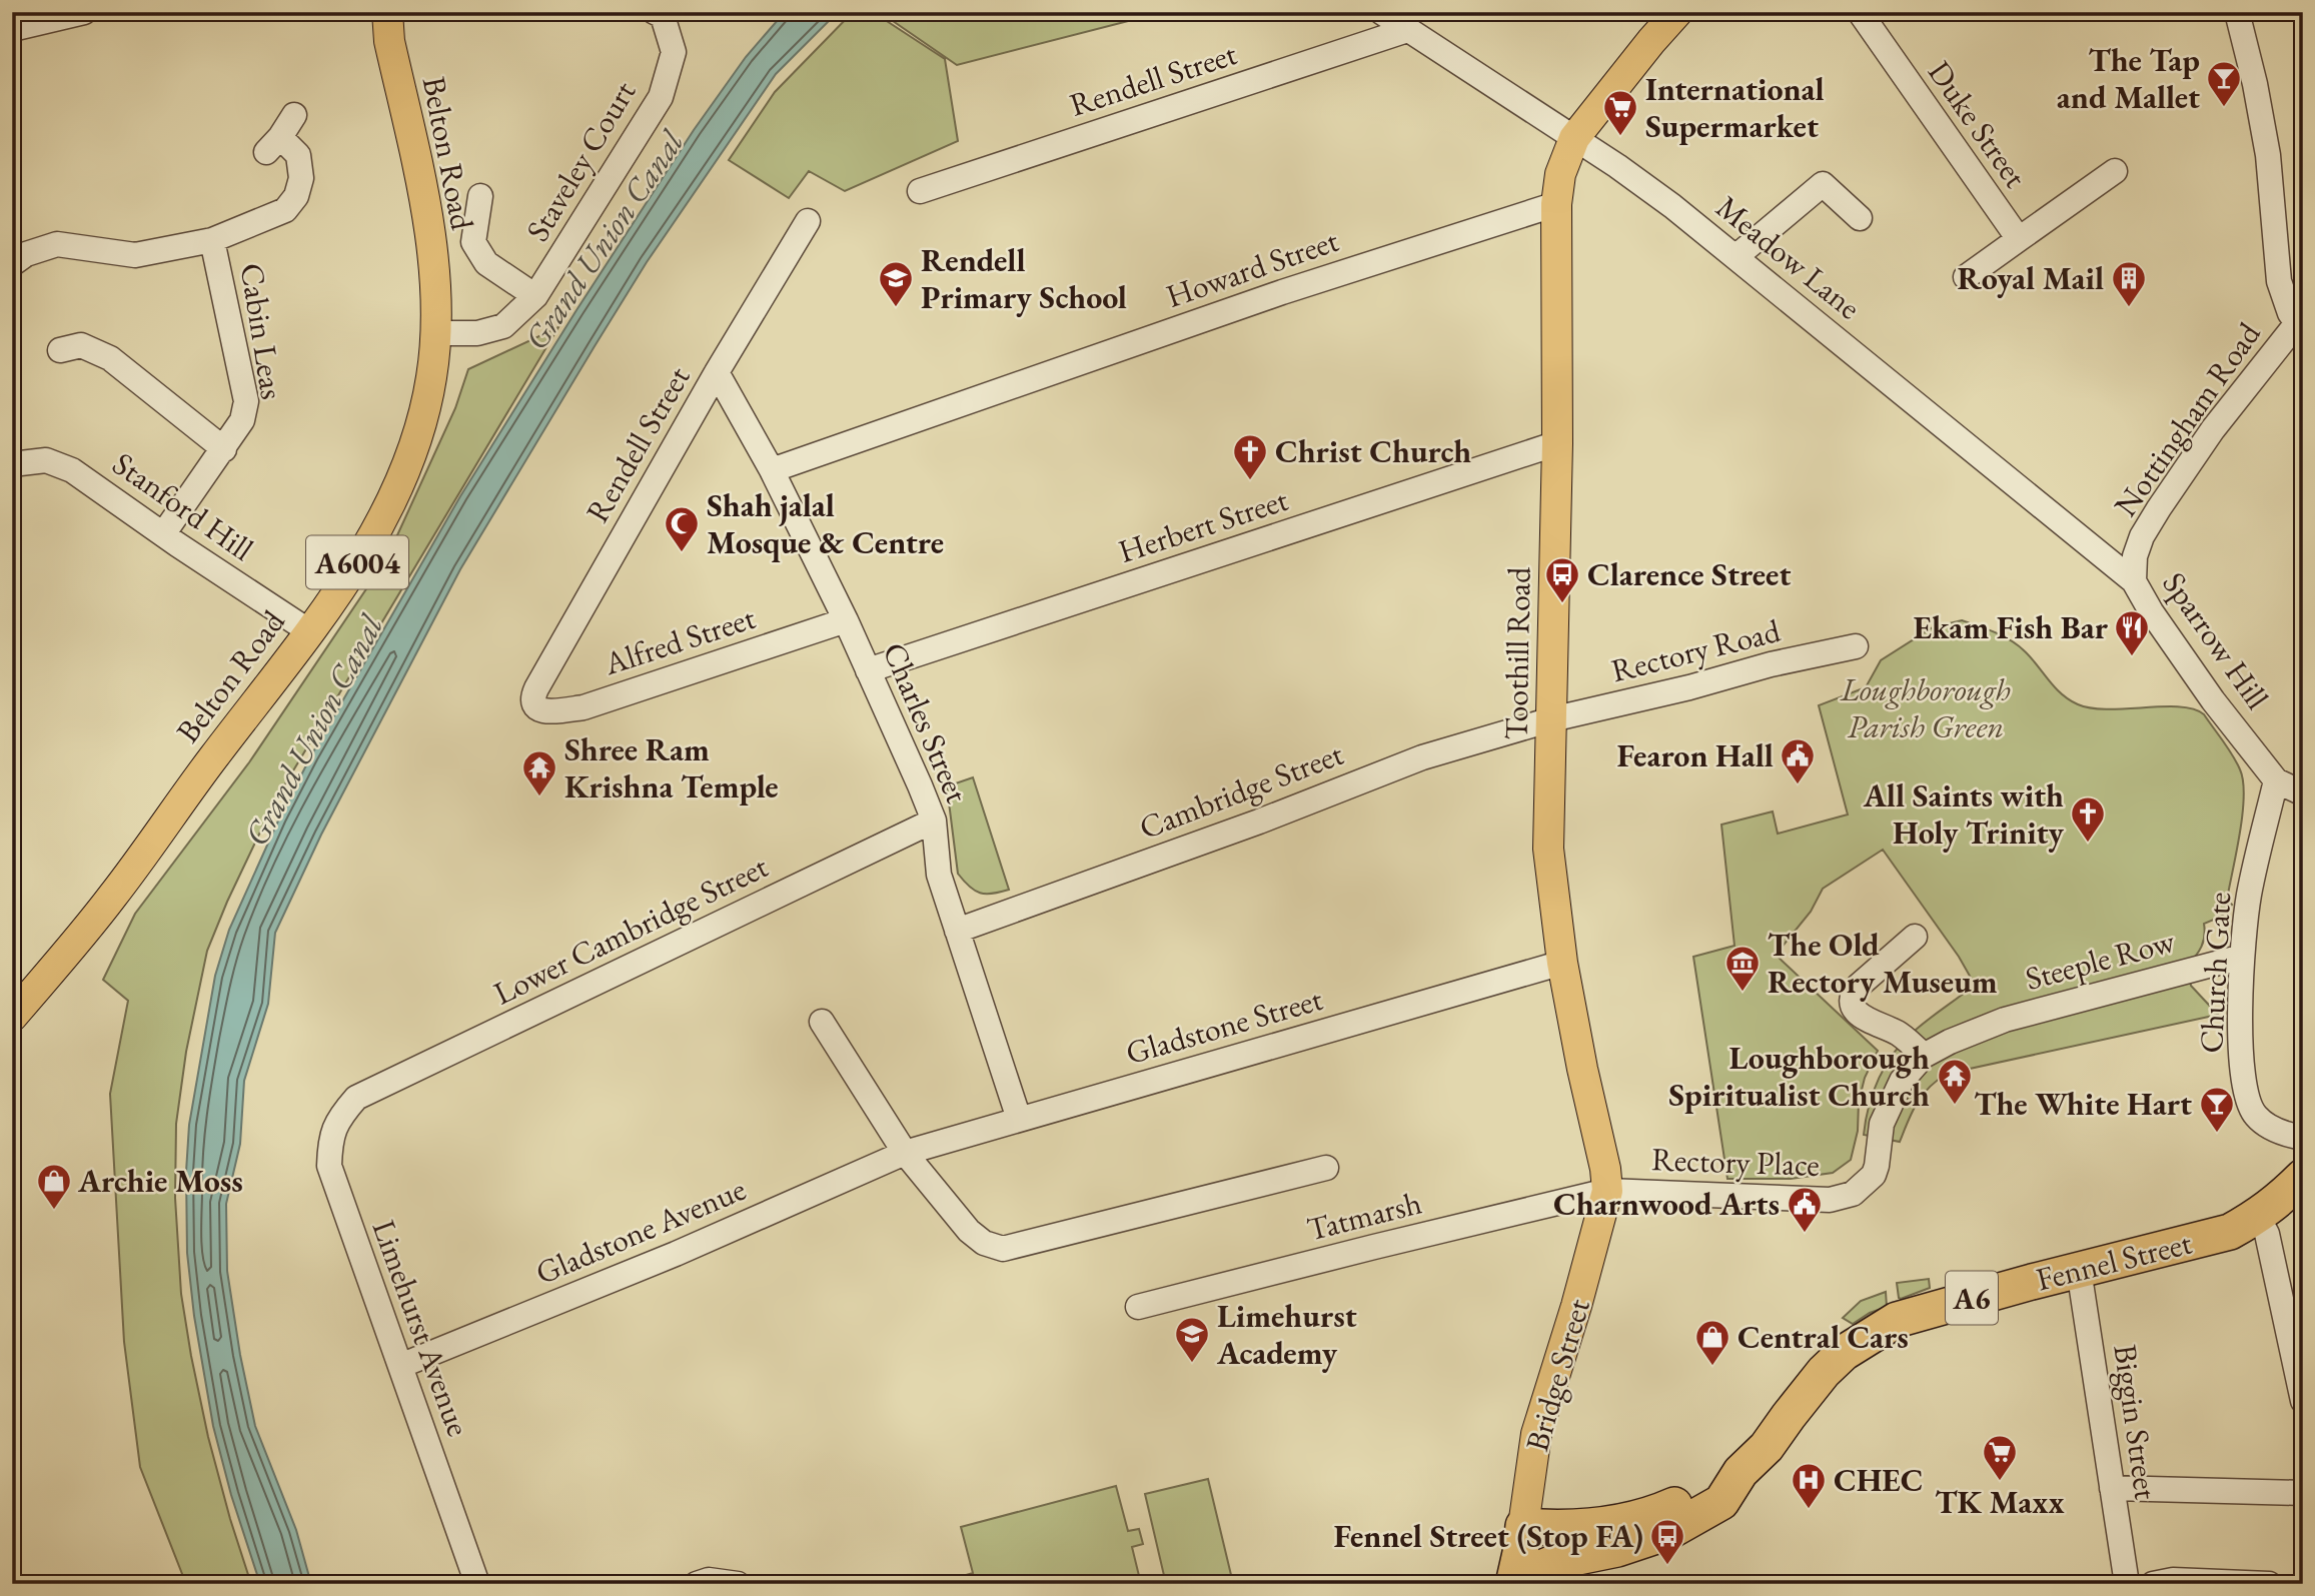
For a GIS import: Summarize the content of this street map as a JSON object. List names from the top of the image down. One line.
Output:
{"streets":{"highway":["Fennel Street","A6","Bridge Street"],"main road":["Belton Road","A6004","Toothill Road"],"street":["Rendell Street","Duke Street","Staveley Court","Meadow Lane","Howard Street","Cabin Leas","Nottingham Road","Stanford Hill","Herbert Street","Alfred Street","Sparrow Hill","Rectory Road","Charles Street","Cambridge Street","Lower Cambridge Street","Steeple Row","Church Gate","Gladstone Street","Rectory Place","Tatmarsh","Gladstone Avenue","Limehurst Avenue","Biggin Street"]},"crossings":[["Rendell Street","Meadow Lane"],["Rendell Street","Alfred Street"],["Rendell Street","Charles Street"],["Belton Road","Staveley Court"],["Belton Road","Stanford Hill"],["Meadow Lane","Nottingham Road"],["Meadow Lane","Sparrow Hill"],["Meadow Lane","Toothill Road"],["Howard Street","Toothill Road"],["Howard Street","Charles Street"],["Cabin Leas","Stanford Hill"],["Nottingham Road","Sparrow Hill"],["Herbert Street","Toothill Road"],["Herbert Street","Charles Street"],["Alfred Street","Charles Street"],["Sparrow Hill","Church Gate"],["Rectory Road","Toothill Road"],["Rectory Road","Cambridge Street"],["Toothill Road","Cambridge Street"],["Toothill Road","Gladstone Street"],["Toothill Road","Rectory Place"],["Toothill Road","Tatmarsh"],["Toothill Road","Bridge Street"],["Charles Street","Cambridge Street"],["Charles Street","Lower Cambridge Street"],["Charles Street","Gladstone Street"],["Lower Cambridge Street","Limehurst Avenue"],["Steeple Row","Church Gate"],["Steeple Row","Rectory Place"],["Gladstone Street","Tatmarsh"],["Gladstone Street","Gladstone Avenue"],["Rectory Place","Tatmarsh"],["Rectory Place","Bridge Street"],["Tatmarsh","Gladstone Avenue"],["Tatmarsh","Bridge Street"],["Gladstone Avenue","Limehurst Avenue"],["Fennel Street","A6"],["Fennel Street","Bridge Street"],["Fennel Street","Biggin Street"]],"water":["Grand Union Canal"],"parks":["Loughborough Parish Green"],"places":{"bar":["The Tap and Mallet","The White Hart"],"supermarket":["International Supermarket","TK Maxx"],"school or university":["Rendell Primary School","Limehurst Academy"],"building":["Royal Mail"],"church":["Christ Church","All Saints with Holy Trinity"],"mosque":["Shah jalal Mosque & Centre"],"bus stop":["Clarence Street","Fennel Street (Stop FA)"],"restaurant":["Ekam Fish Bar"],"public building":["Fearon Hall","Charnwood Arts"],"temple":["Shree Ram Krishna Temple","Loughborough Spiritualist Church"],"museum":["The Old Rectory Museum"],"shop":["Archie Moss","Central Cars"],"hospital":["CHEC"]}}
